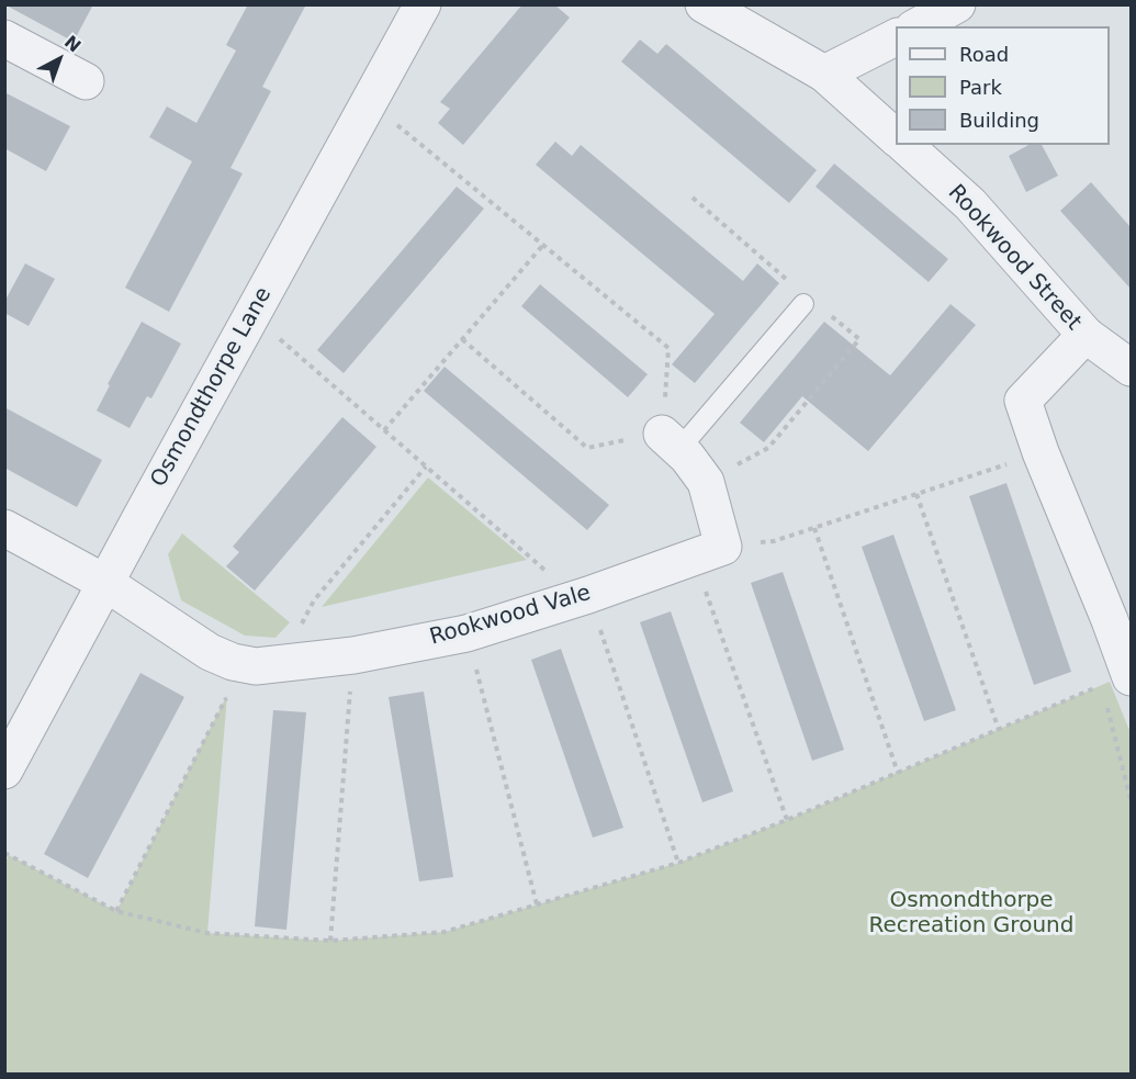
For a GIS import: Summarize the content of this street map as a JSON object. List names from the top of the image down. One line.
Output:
{"streets":{"street":["Rookwood Street","Osmondthorpe Lane","Rookwood Vale"]},"crossings":[["Osmondthorpe Lane","Rookwood Vale"]],"parks":["Osmondthorpe Recreation Ground"],"legend":["Road","Park","Building"],"north":"top right"}
